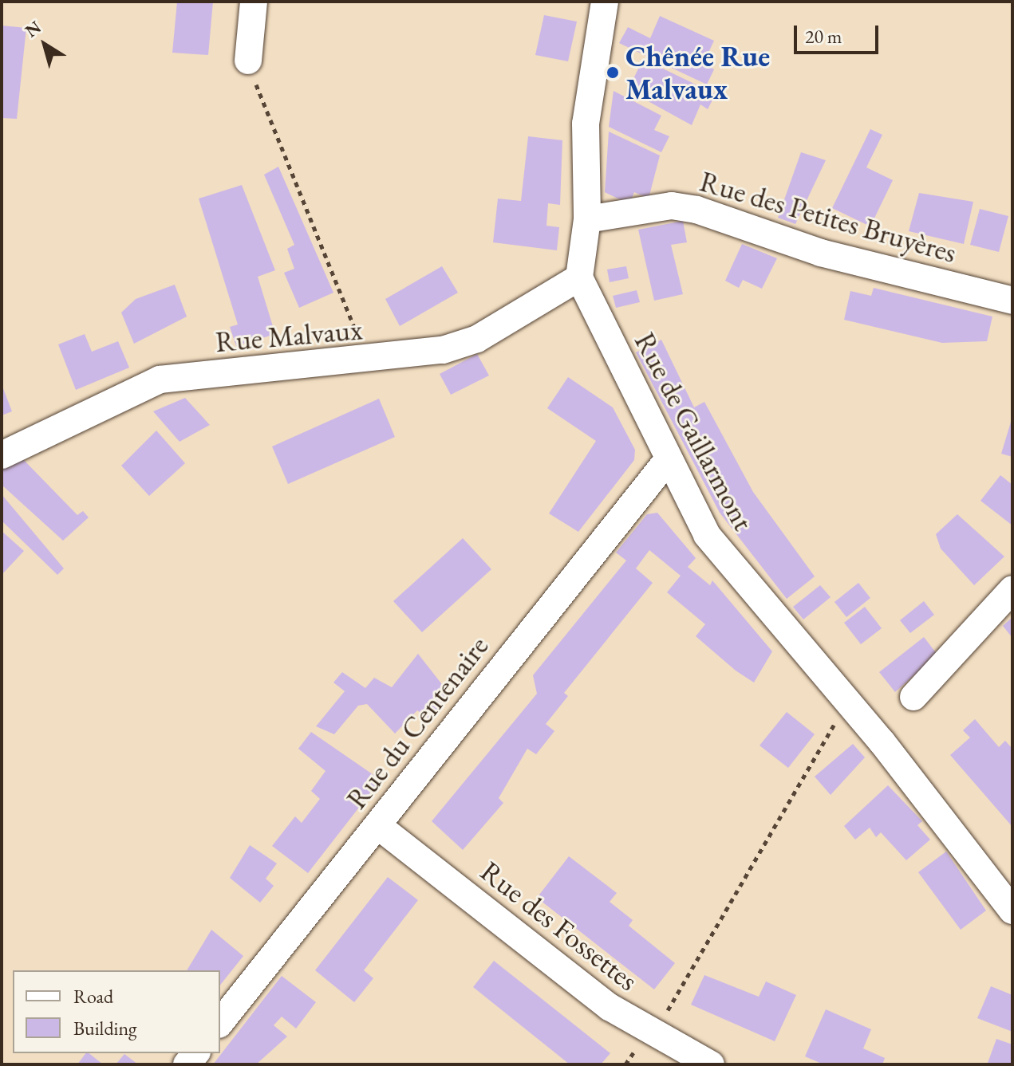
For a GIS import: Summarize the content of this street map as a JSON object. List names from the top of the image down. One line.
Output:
{"streets":{"street":["Rue des Petites Bruyères","Rue Malvaux","Rue de Gaillarmont","Rue du Centenaire","Rue des Fossettes"]},"crossings":[["Rue Malvaux","Rue de Gaillarmont"],["Rue de Gaillarmont","Rue du Centenaire"],["Rue du Centenaire","Rue des Fossettes"]],"places":["Chênée Rue Malvaux"],"legend":["Road","Building"],"scale_bar":"20 m","north":"top left"}
